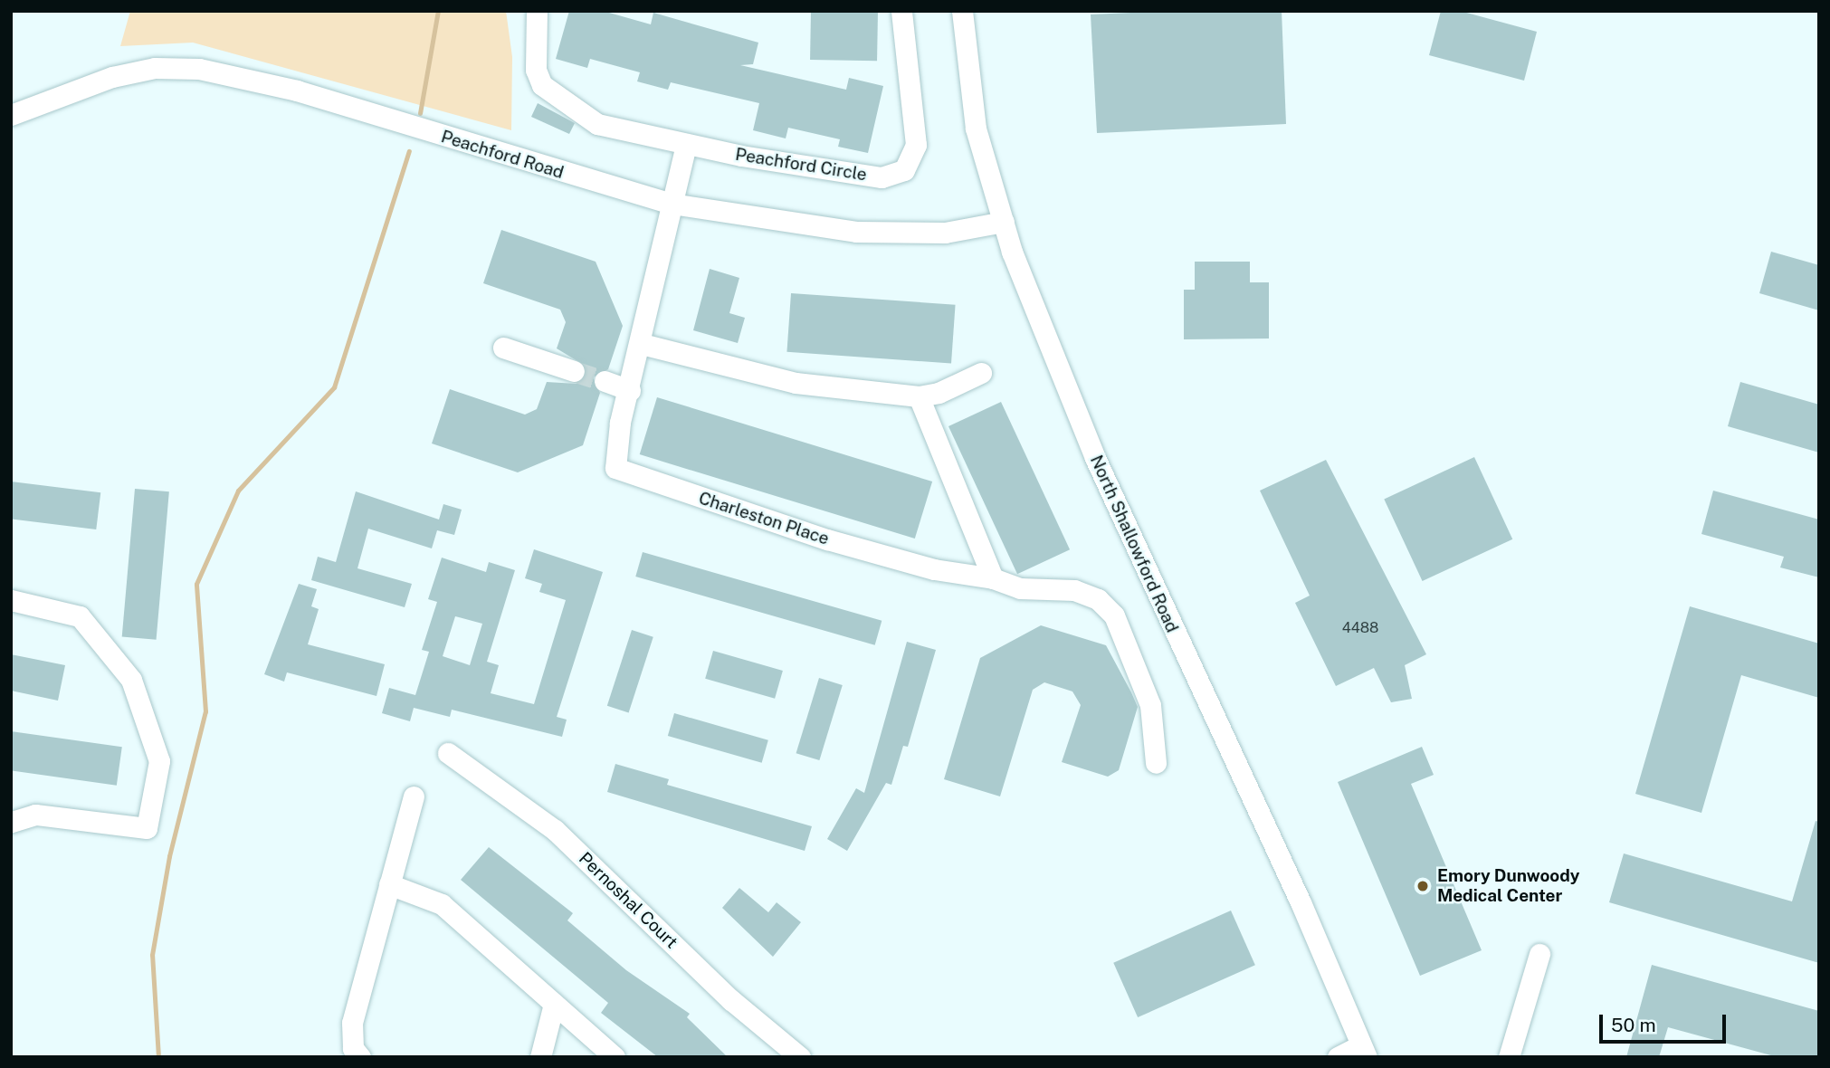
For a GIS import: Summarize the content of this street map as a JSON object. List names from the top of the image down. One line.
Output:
{"streets":{"street":["Peachford Road","Peachford Circle","Charleston Place","North Shallowford Road","Pernoshal Court"]},"crossings":[["Peachford Road","Charleston Place"],["Peachford Road","North Shallowford Road"]],"places":["Emory Dunwoody Medical Center"],"house_numbers":["4488"],"scale_bar":"50 m"}
